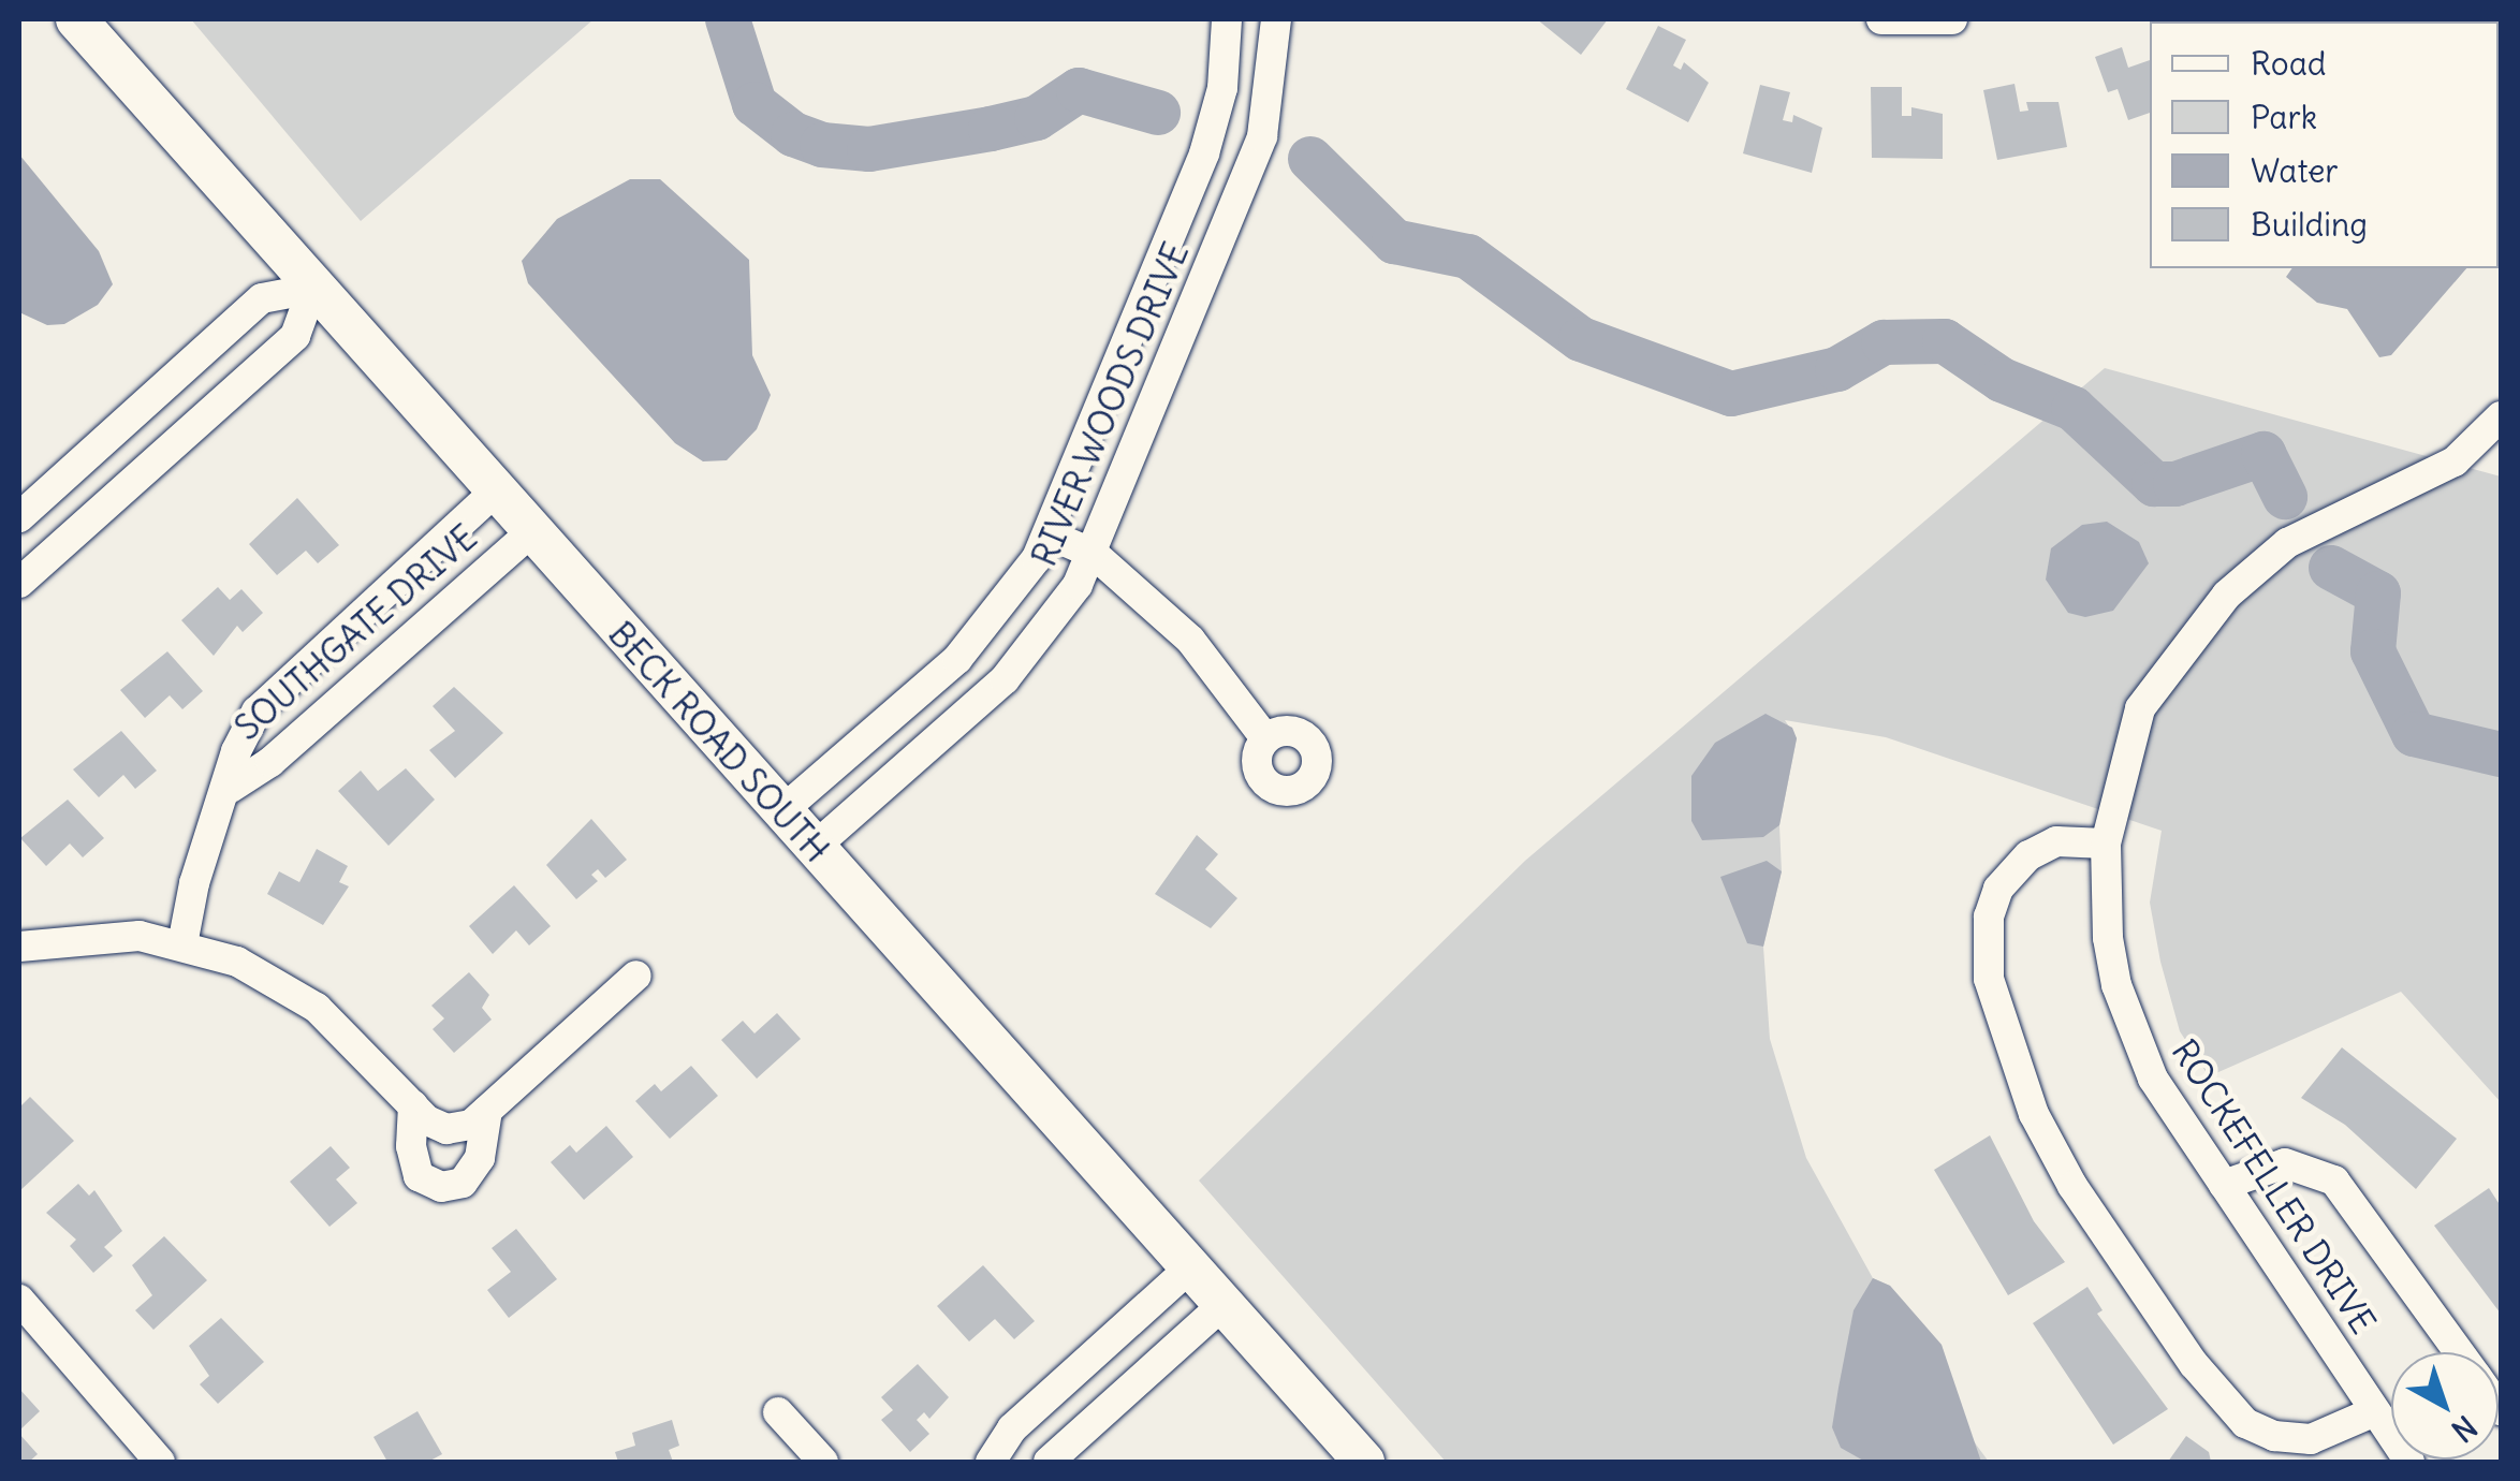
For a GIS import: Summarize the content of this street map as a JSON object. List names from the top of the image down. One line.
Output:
{"streets":{"main road":["BECK ROAD SOUTH"],"street":["RIVER WOODS DRIVE","SOUTHGATE DRIVE","ROCKEFELLER DRIVE"]},"crossings":[["RIVER WOODS DRIVE","BECK ROAD SOUTH"],["SOUTHGATE DRIVE","BECK ROAD SOUTH"]],"legend":["Road","Park","Water","Building"],"north":"bottom right"}
